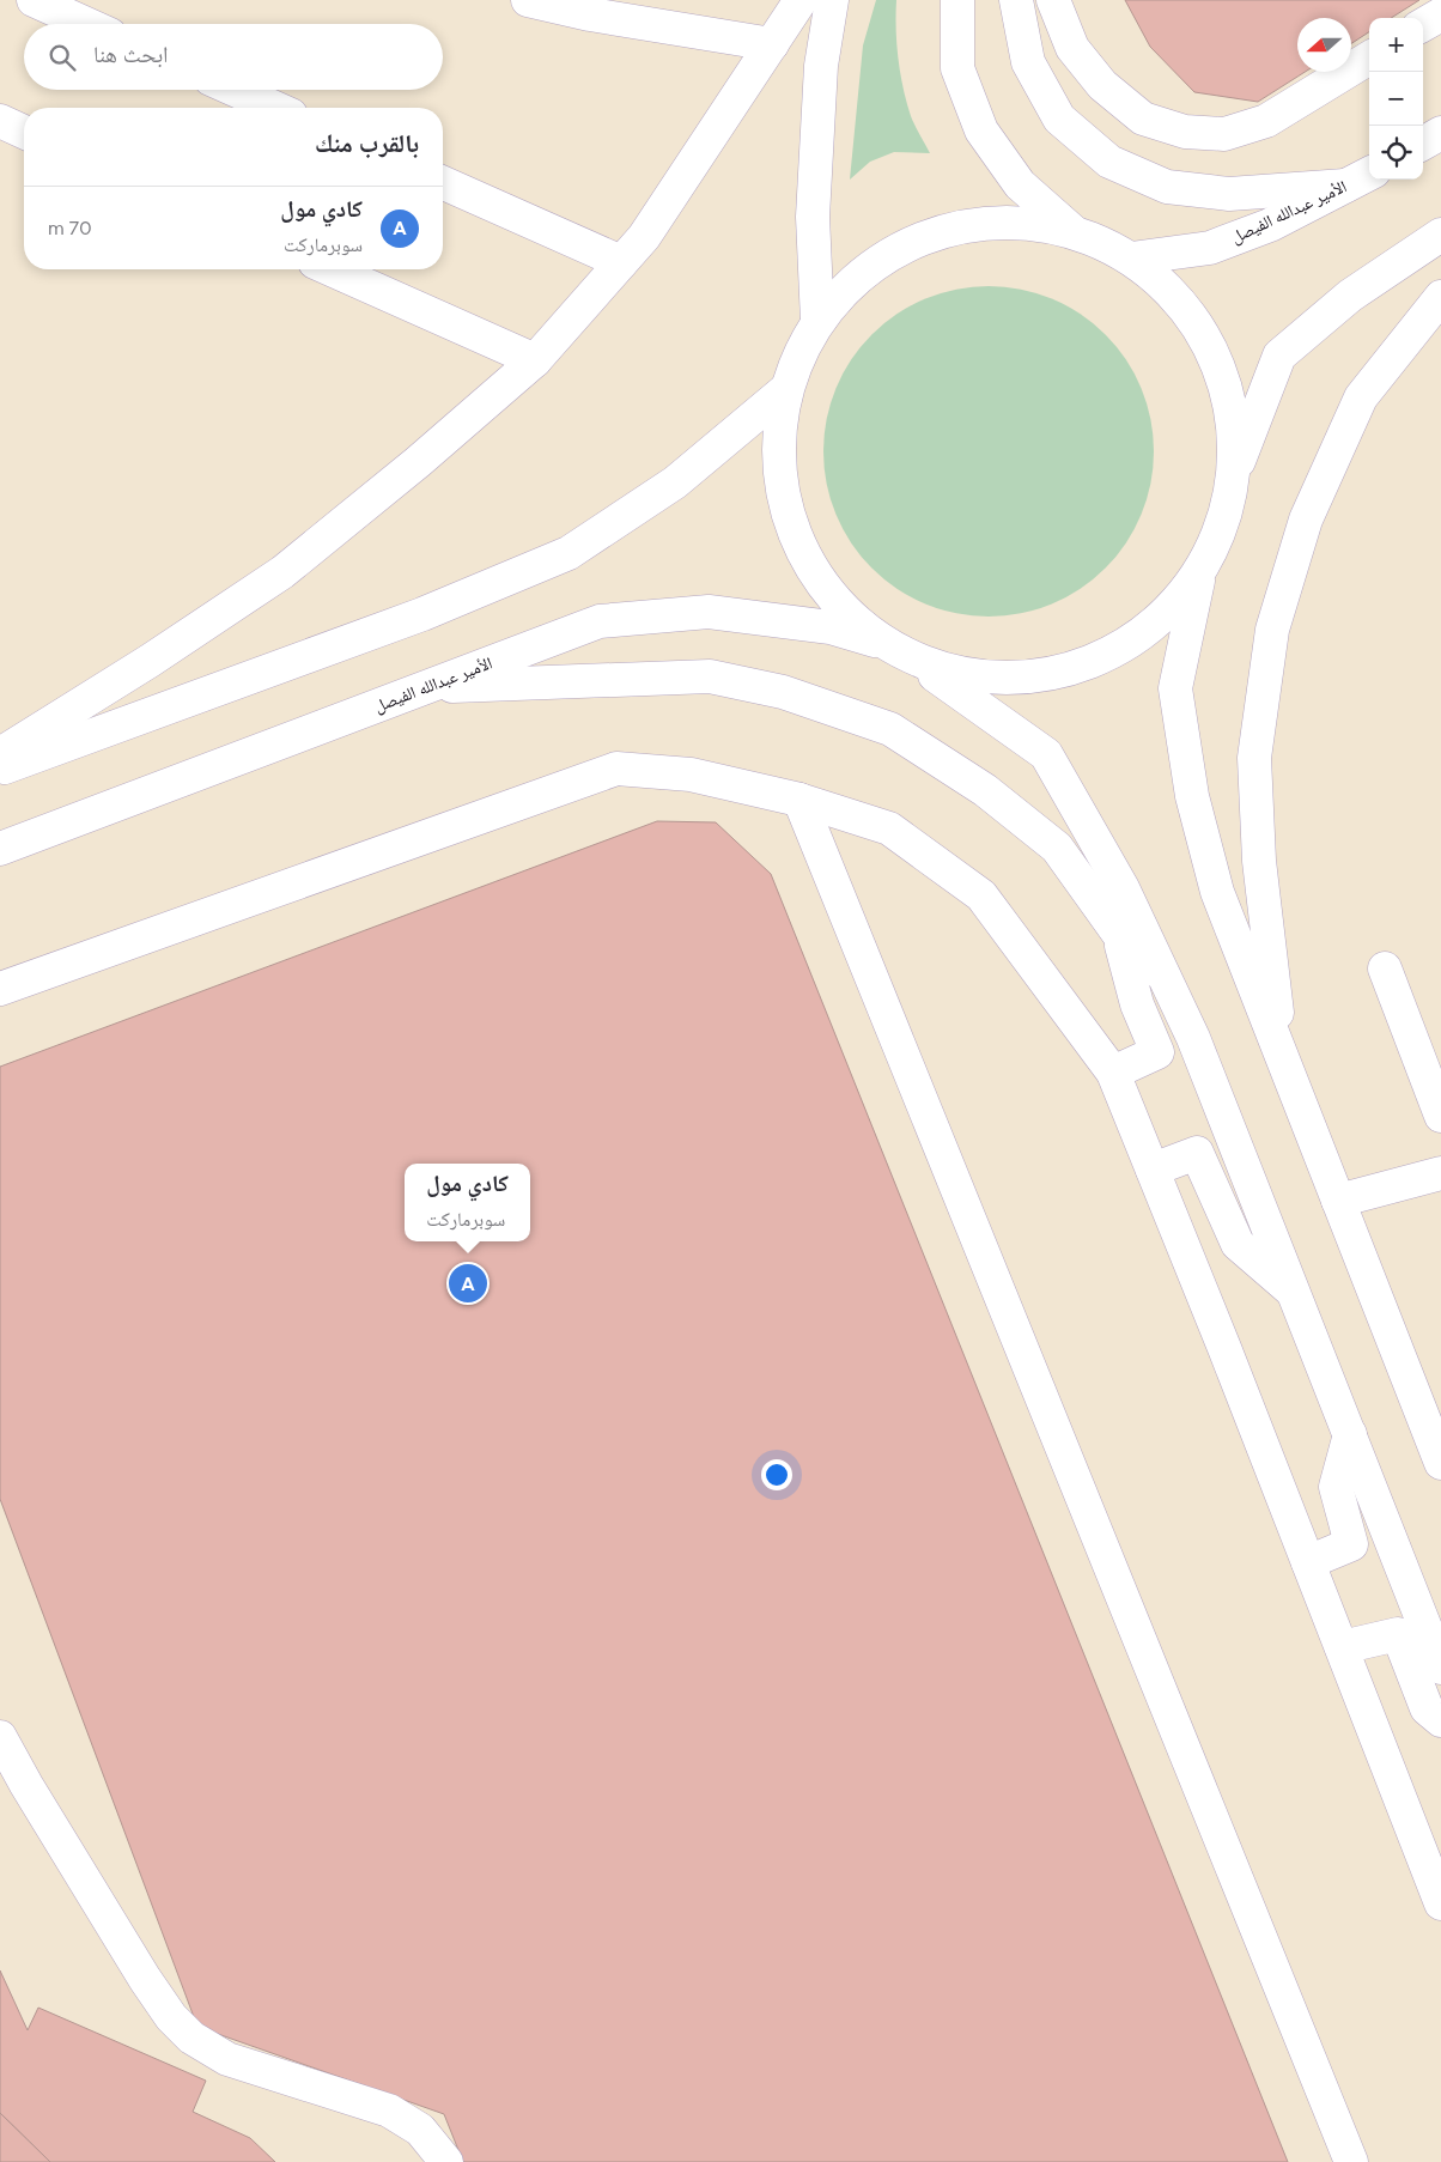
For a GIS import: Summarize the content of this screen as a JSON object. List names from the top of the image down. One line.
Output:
{"streets":{"street":["الأمير عبدالله الفيصل"]},"north":"left","page":{"map_buttons":["+","−"],"search":"ابحث هنا","heading":"بالقرب منك","list":[{"mark":"A","name":"كادي مول","note":"سوبرماركت","value":"70 m"}],"popup":["كادي مول","سوبرماركت"],"pins":"A"}}
